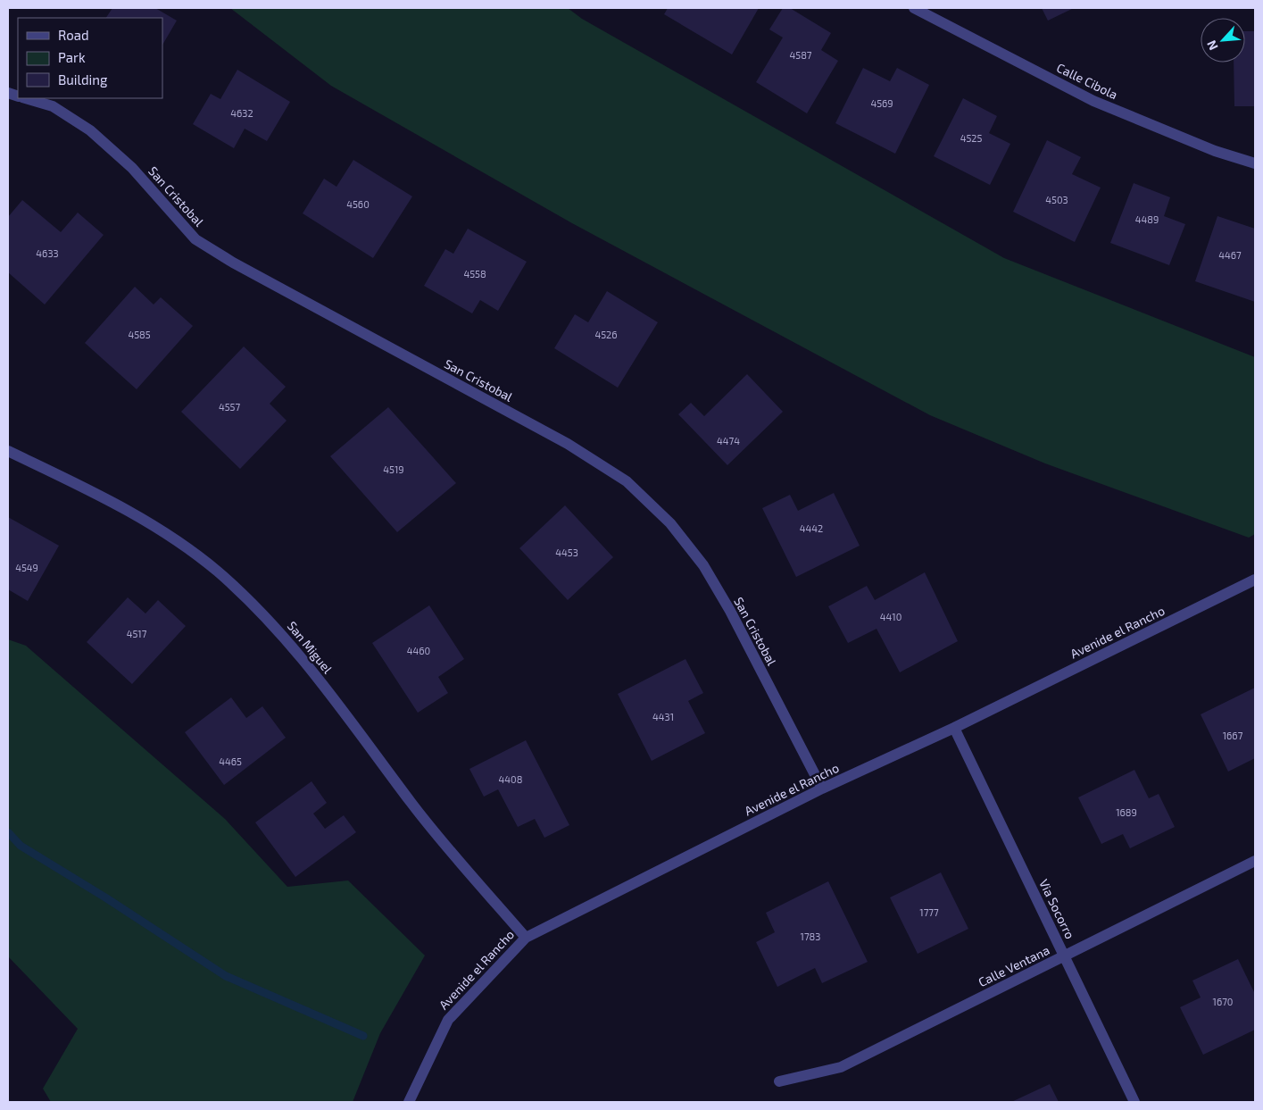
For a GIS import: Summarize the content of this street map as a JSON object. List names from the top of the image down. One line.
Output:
{"streets":{"street":["Calle Cibola","San Cristobal","Avenide el Rancho","San Miguel","Via Socorro","Calle Ventana"]},"crossings":[["San Cristobal","Avenide el Rancho"],["Avenide el Rancho","San Miguel"],["Avenide el Rancho","Via Socorro"],["Via Socorro","Calle Ventana"]],"house_numbers":["4587","4569","4632","4525","4503","4560","4489","4633","4467","4558","4585","4526","4557","4474","4519","4442","4453","4549","4410","4517","4460","4431","1667","4465","4408","1689","1777","1783","1670"],"legend":["Road","Park","Building"],"north":"bottom left"}
